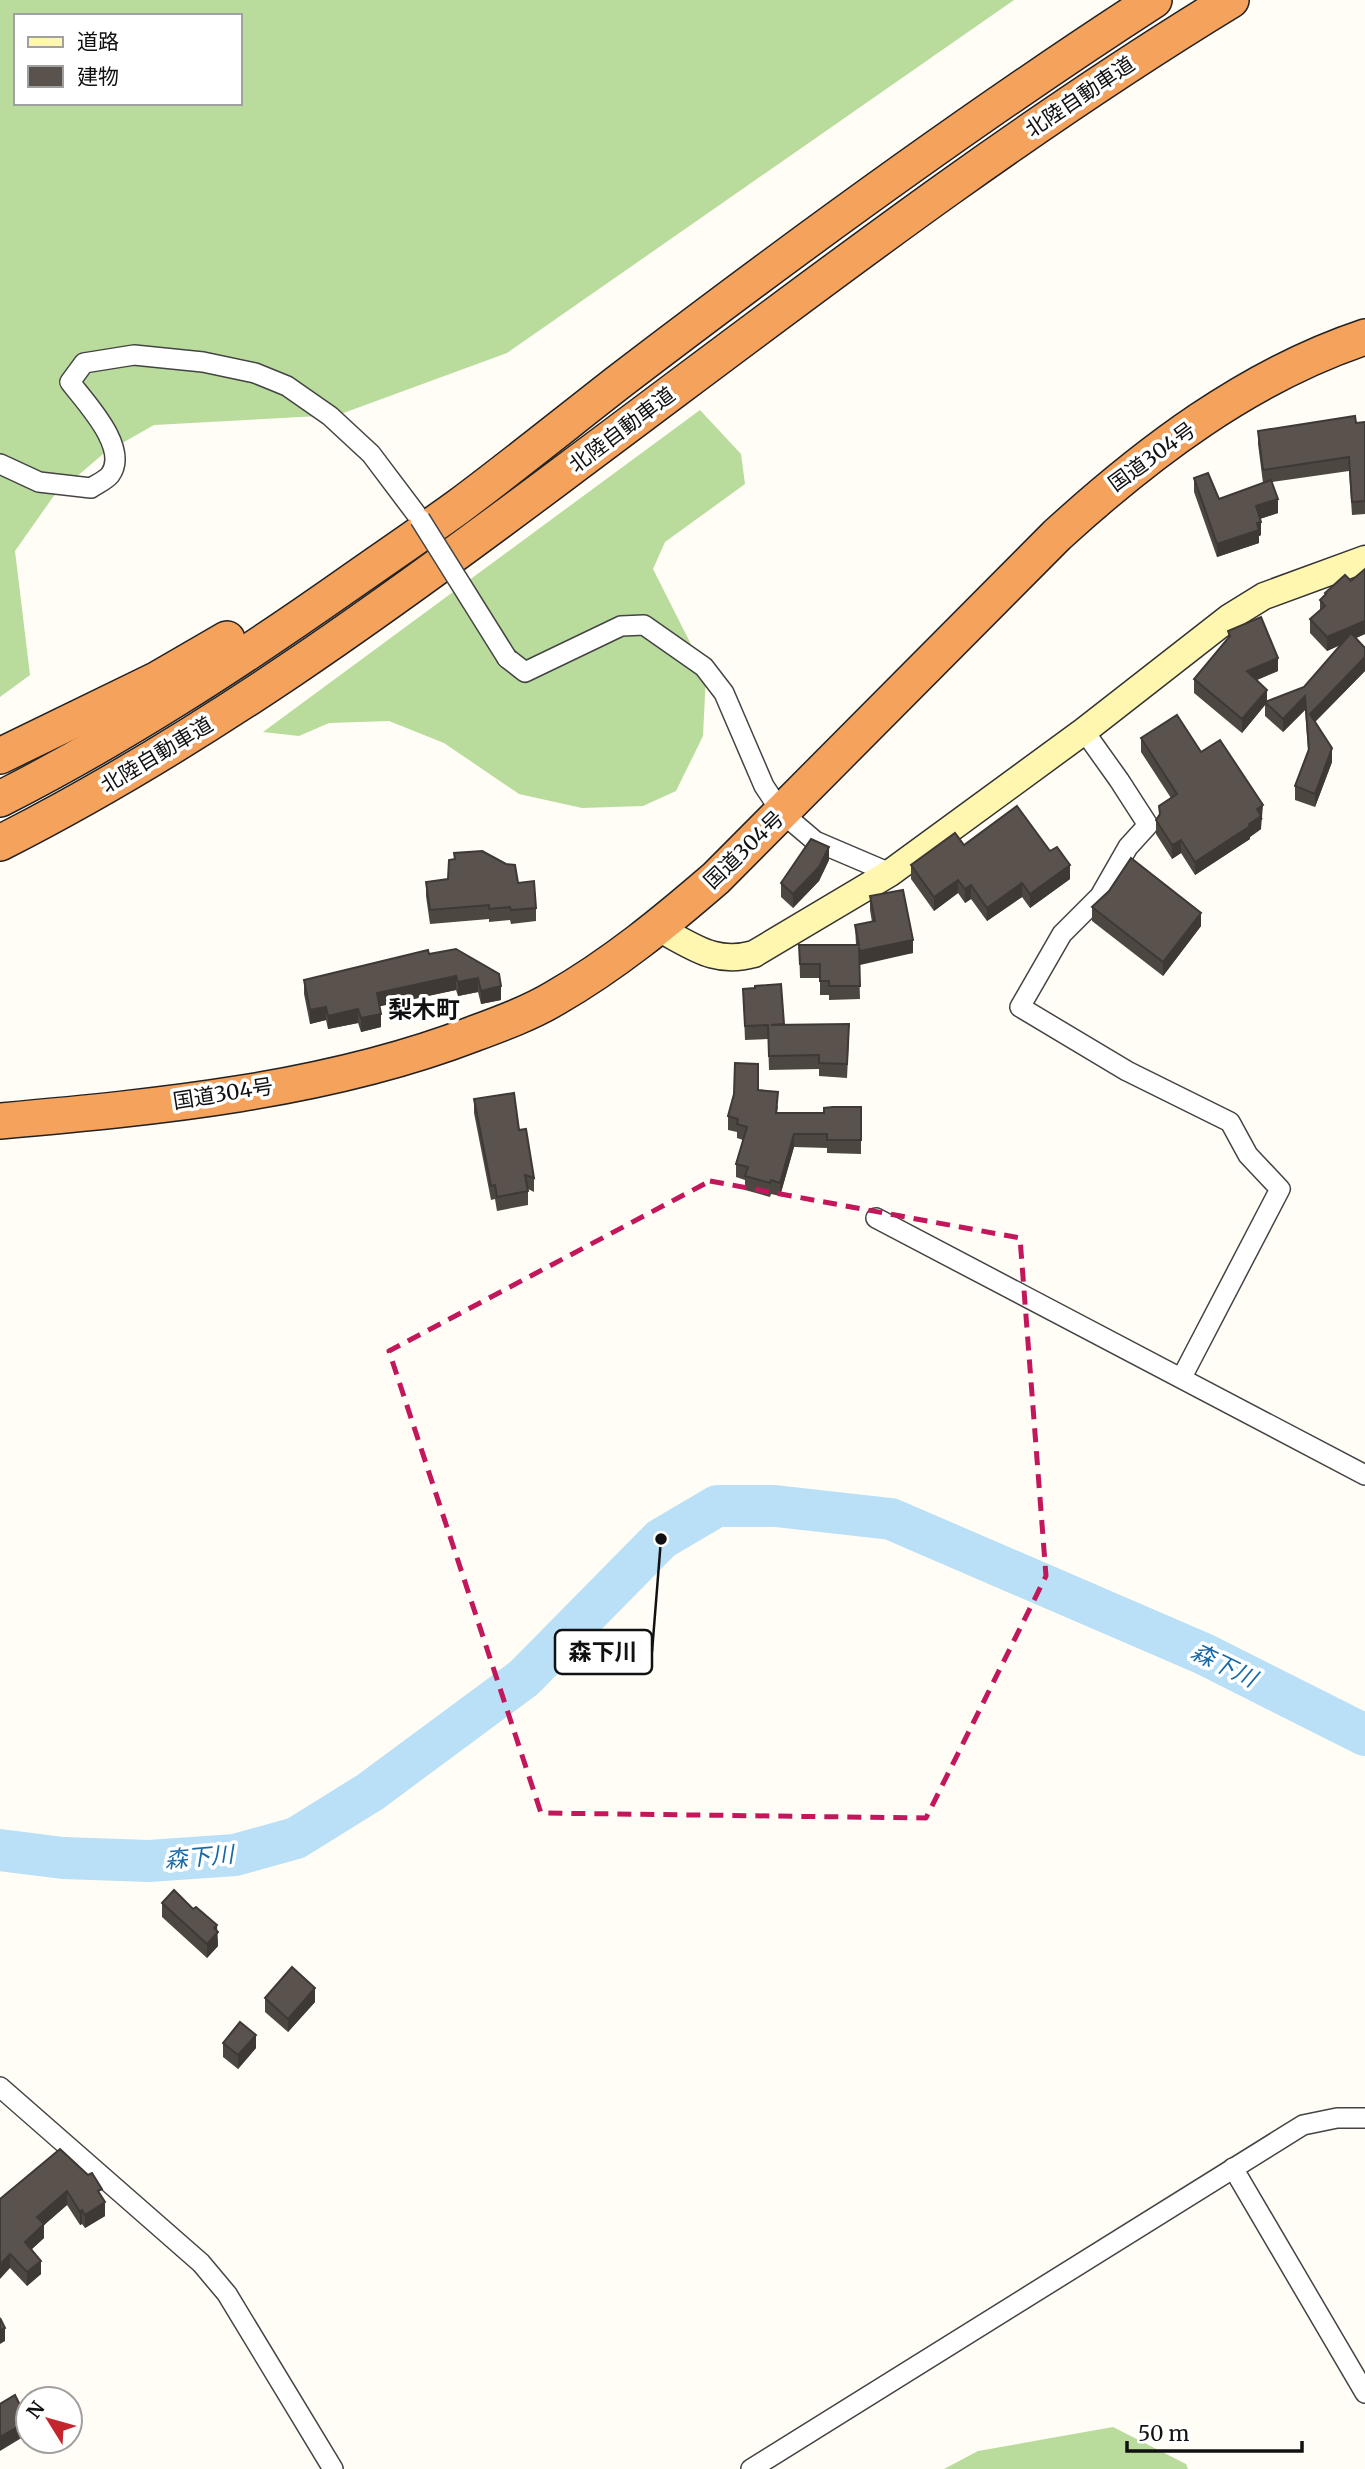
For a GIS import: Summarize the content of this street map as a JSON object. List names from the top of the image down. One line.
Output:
{"streets":{"highway":["北陸自動車道","国道304号"]},"districts":["梨木町"],"water":["森下川"],"places":["森下川"],"legend":["道路","建物"],"scale_bar":"50 m","north":"top left"}
